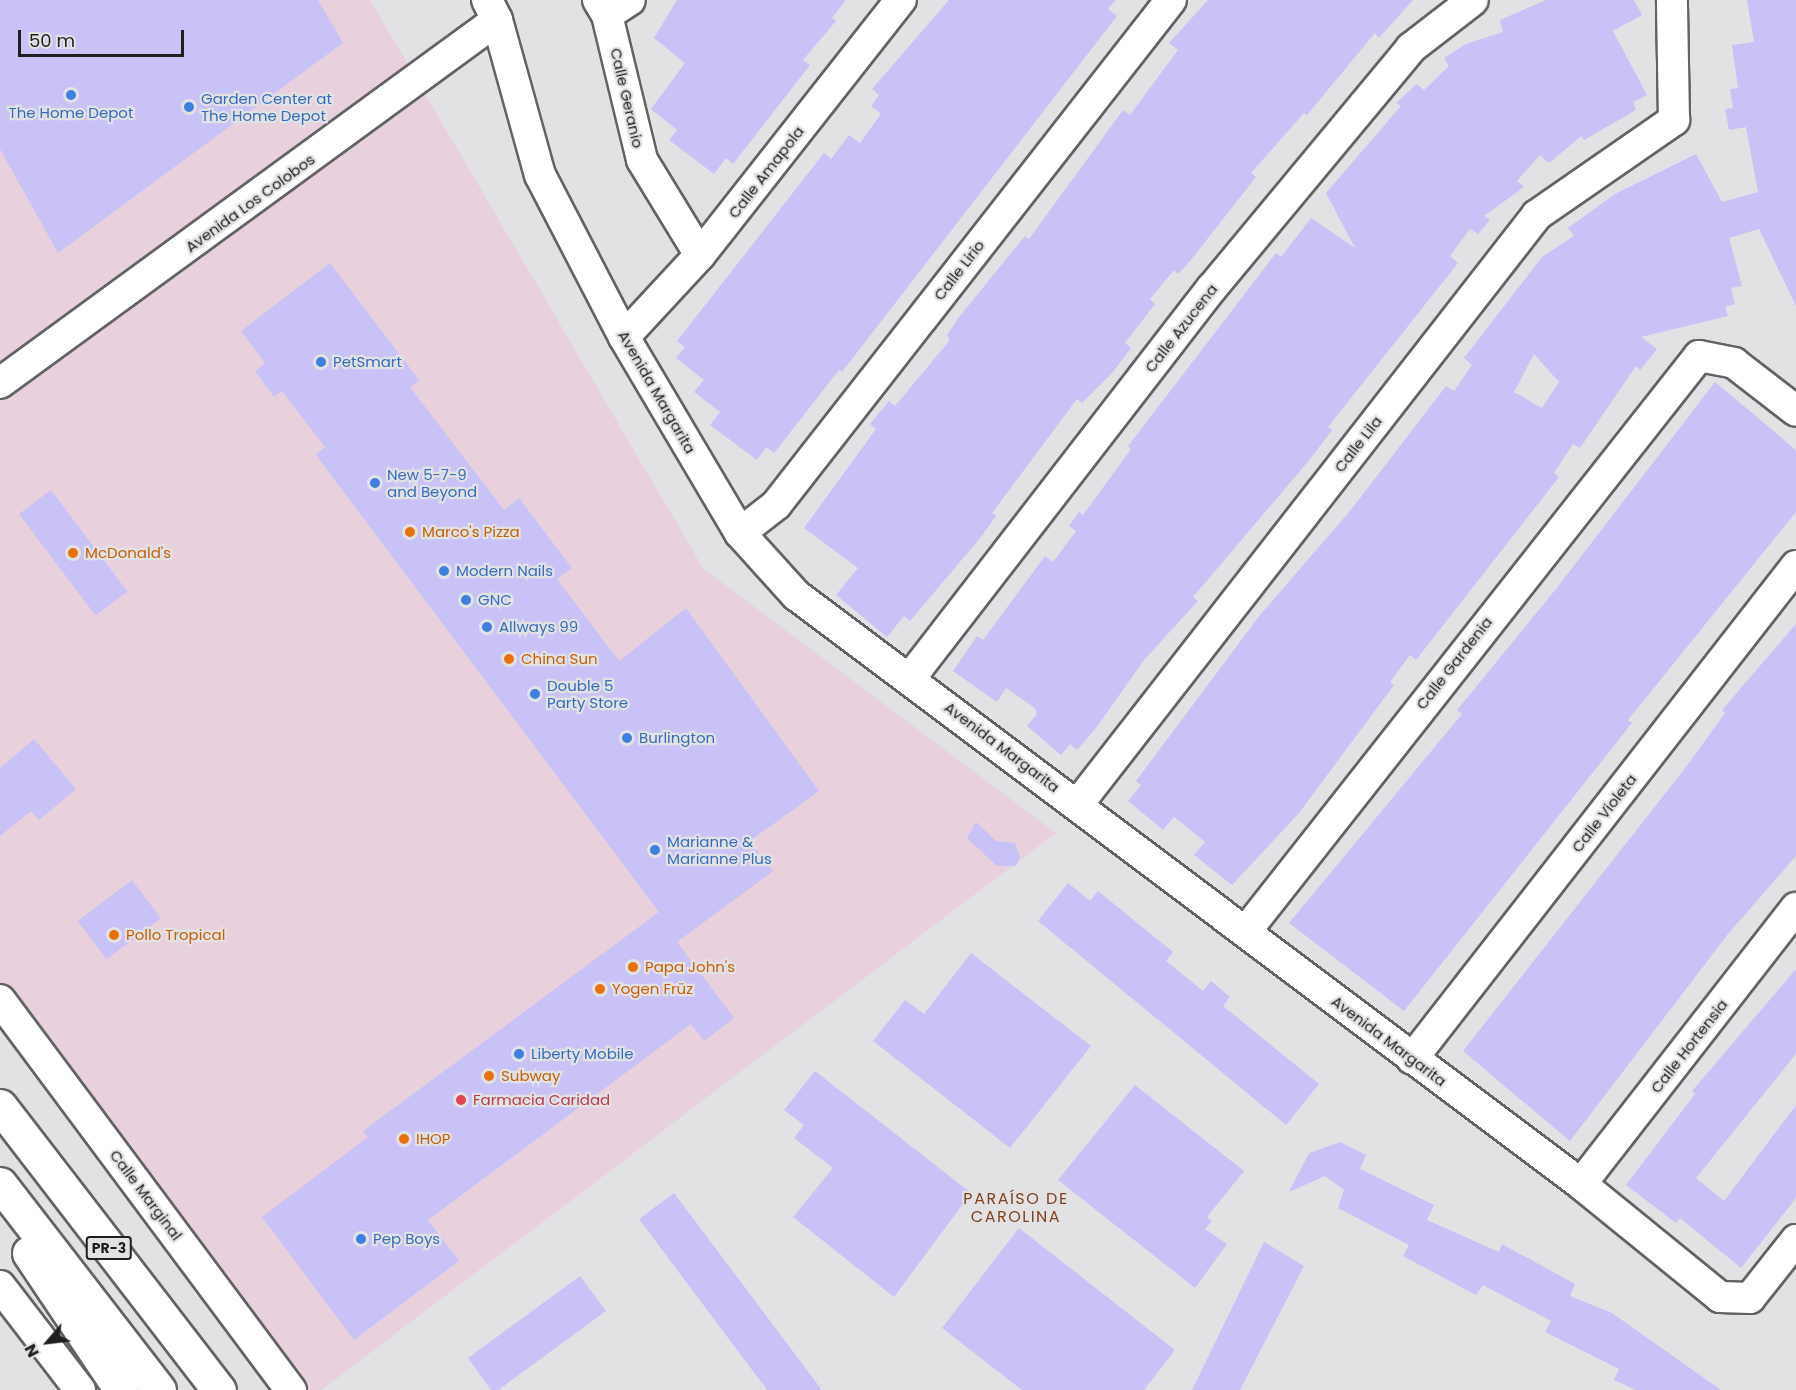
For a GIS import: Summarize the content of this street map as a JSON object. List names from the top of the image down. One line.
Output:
{"streets":{"main road":["PR-3"],"street":["Calle Geranio","Calle Amapola","Avenida Los Colobos","Calle Lirio","Calle Azucena","Avenida Margarita","Calle Lila","Calle Gardenia","Calle Violeta","Calle Hortensia","Calle Marginal"]},"crossings":[["Calle Geranio","Calle Amapola"],["Calle Amapola","Avenida Margarita"],["Avenida Los Colobos","Avenida Margarita"],["Calle Lirio","Avenida Margarita"],["Calle Azucena","Avenida Margarita"],["Avenida Margarita","Calle Lila"],["Avenida Margarita","Calle Gardenia"],["Avenida Margarita","Calle Violeta"],["Avenida Margarita","Calle Hortensia"]],"districts":["PARAÍSO DE CAROLINA"],"places":["The Home Depot","Garden Center at The Home Depot","PetSmart","New 5-7-9 and Beyond","Marco's Pizza","McDonald's","Modern Nails","GNC","Allways 99","China Sun","Double 5 Party Store","Burlington","Marianne & Marianne Plus","Pollo Tropical","Papa John's","Yogen Früz","Liberty Mobile","Subway","Farmacia Caridad","IHOP","Pep Boys"],"scale_bar":"50 m","north":"bottom left"}
